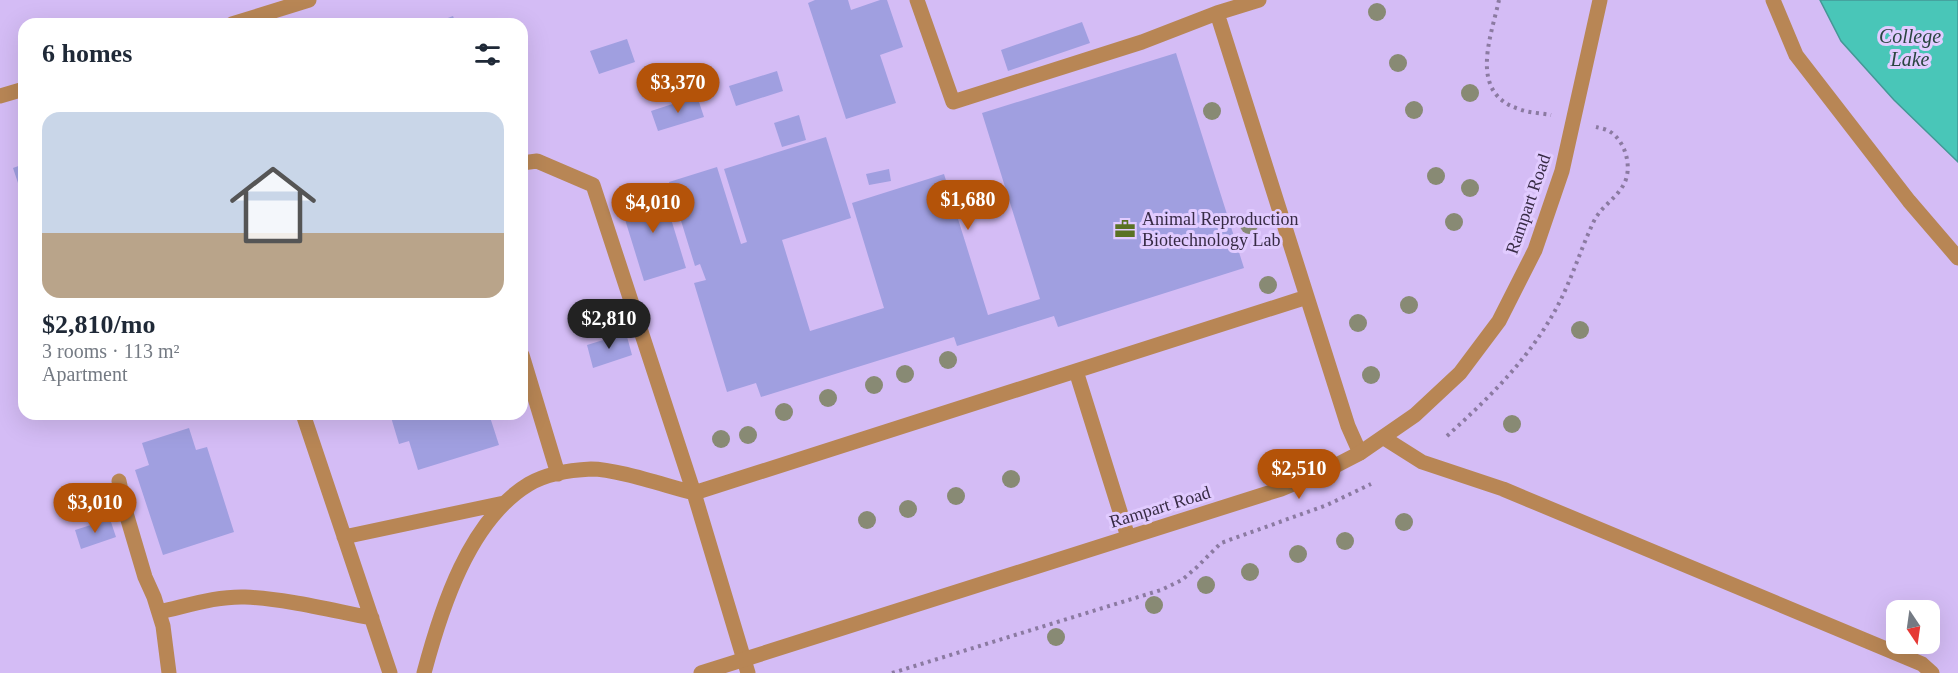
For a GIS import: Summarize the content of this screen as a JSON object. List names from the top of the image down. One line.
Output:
{"streets":{"street":["Rampart Road"]},"water":["College Lake"],"places":{"office":["Animal Reproduction Biotechnology Lab"]},"north":"bottom","page":{"heading":"6 homes","price":["$3,370","$1,680","$4,010","$2,810","$2,510","$3,010"],"list":[{"name":"$2,810/mo","note":"3 rooms · 113 m² · Apartment"}]}}
